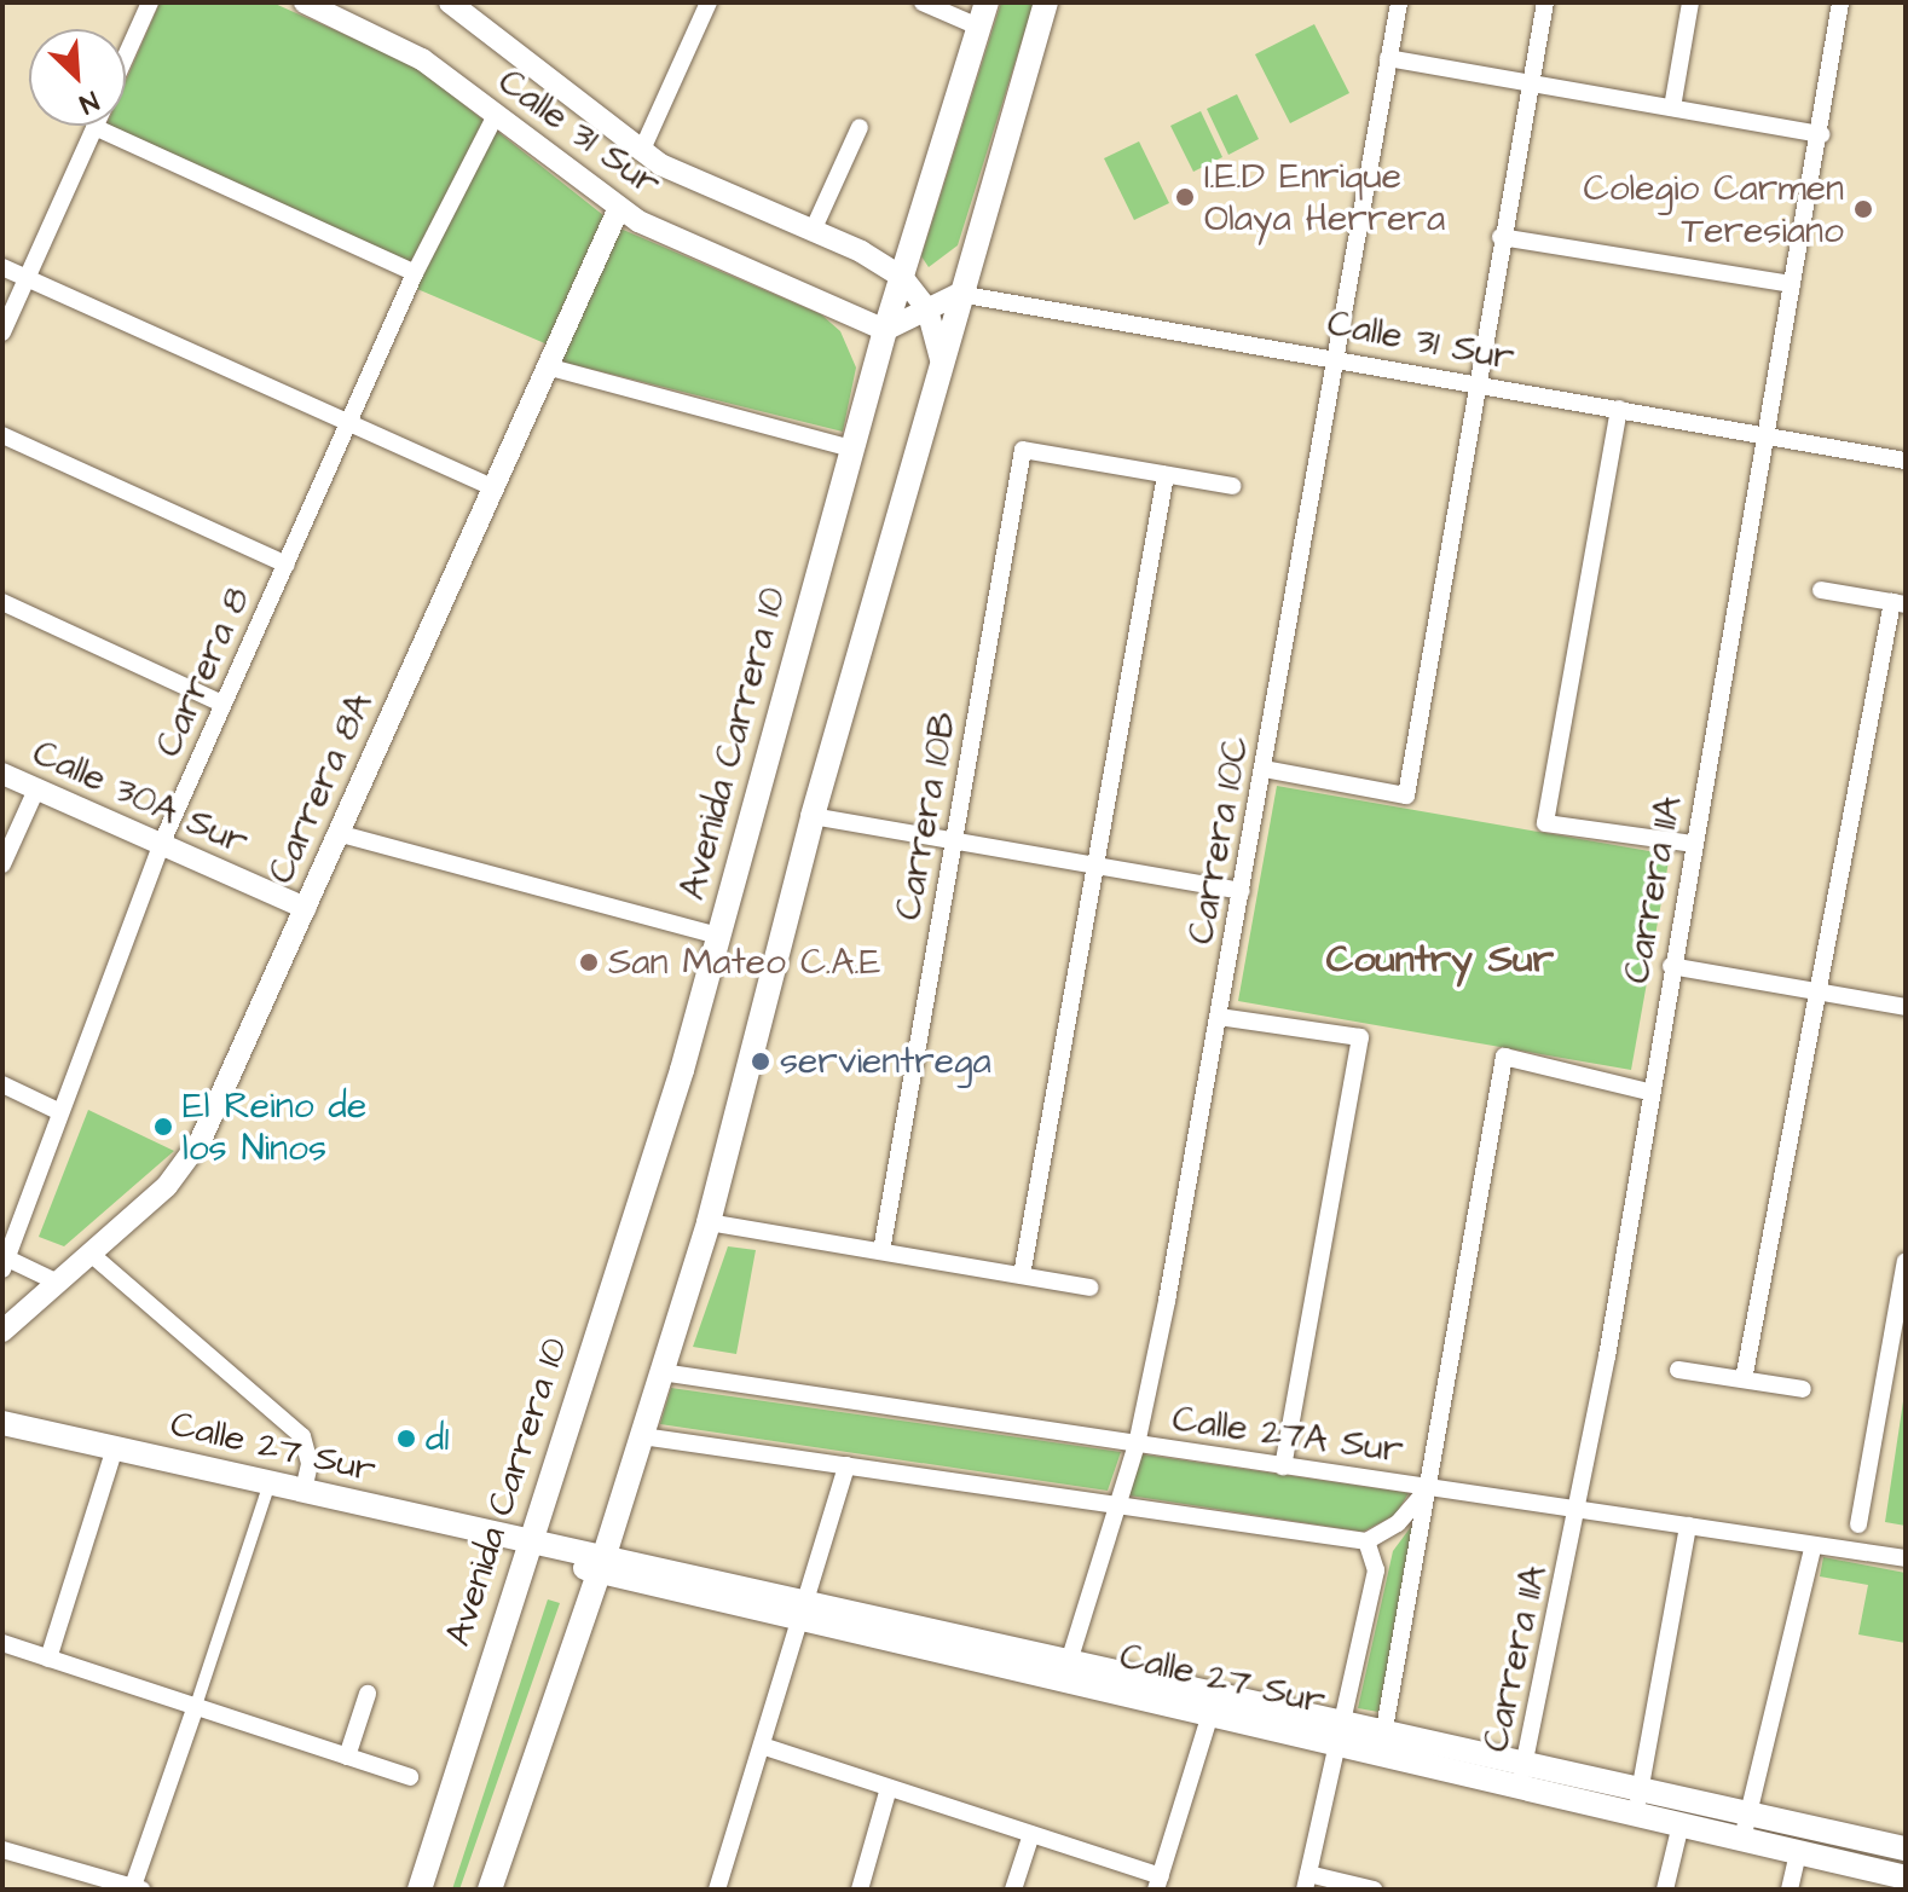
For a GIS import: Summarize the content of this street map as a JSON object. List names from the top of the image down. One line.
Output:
{"streets":{"main road":["Avenida Carrera 10","Calle 27 Sur"],"street":["Calle 31 Sur","Carrera 8","Carrera 8A","Calle 30A Sur","Carrera 10B","Carrera 10C","Carrera 11A","Calle 27A Sur"]},"crossings":[["Calle 31 Sur","Carrera 8"],["Calle 31 Sur","Avenida Carrera 10"],["Calle 31 Sur","Carrera 8A"],["Calle 31 Sur","Carrera 10C"],["Calle 31 Sur","Carrera 11A"],["Carrera 8","Calle 30A Sur"],["Avenida Carrera 10","Calle 27 Sur"],["Carrera 8A","Calle 30A Sur"],["Carrera 10C","Calle 27A Sur"],["Carrera 10C","Calle 27 Sur"],["Carrera 11A","Calle 27A Sur"],["Carrera 11A","Calle 27 Sur"]],"districts":["Country Sur"],"places":["I.E.D Enrique Olaya Herrera","Colegio Carmen Teresiano","San Mateo C.A.E","servientrega","El Reino de los Ninos","d1"],"north":"bottom right"}
